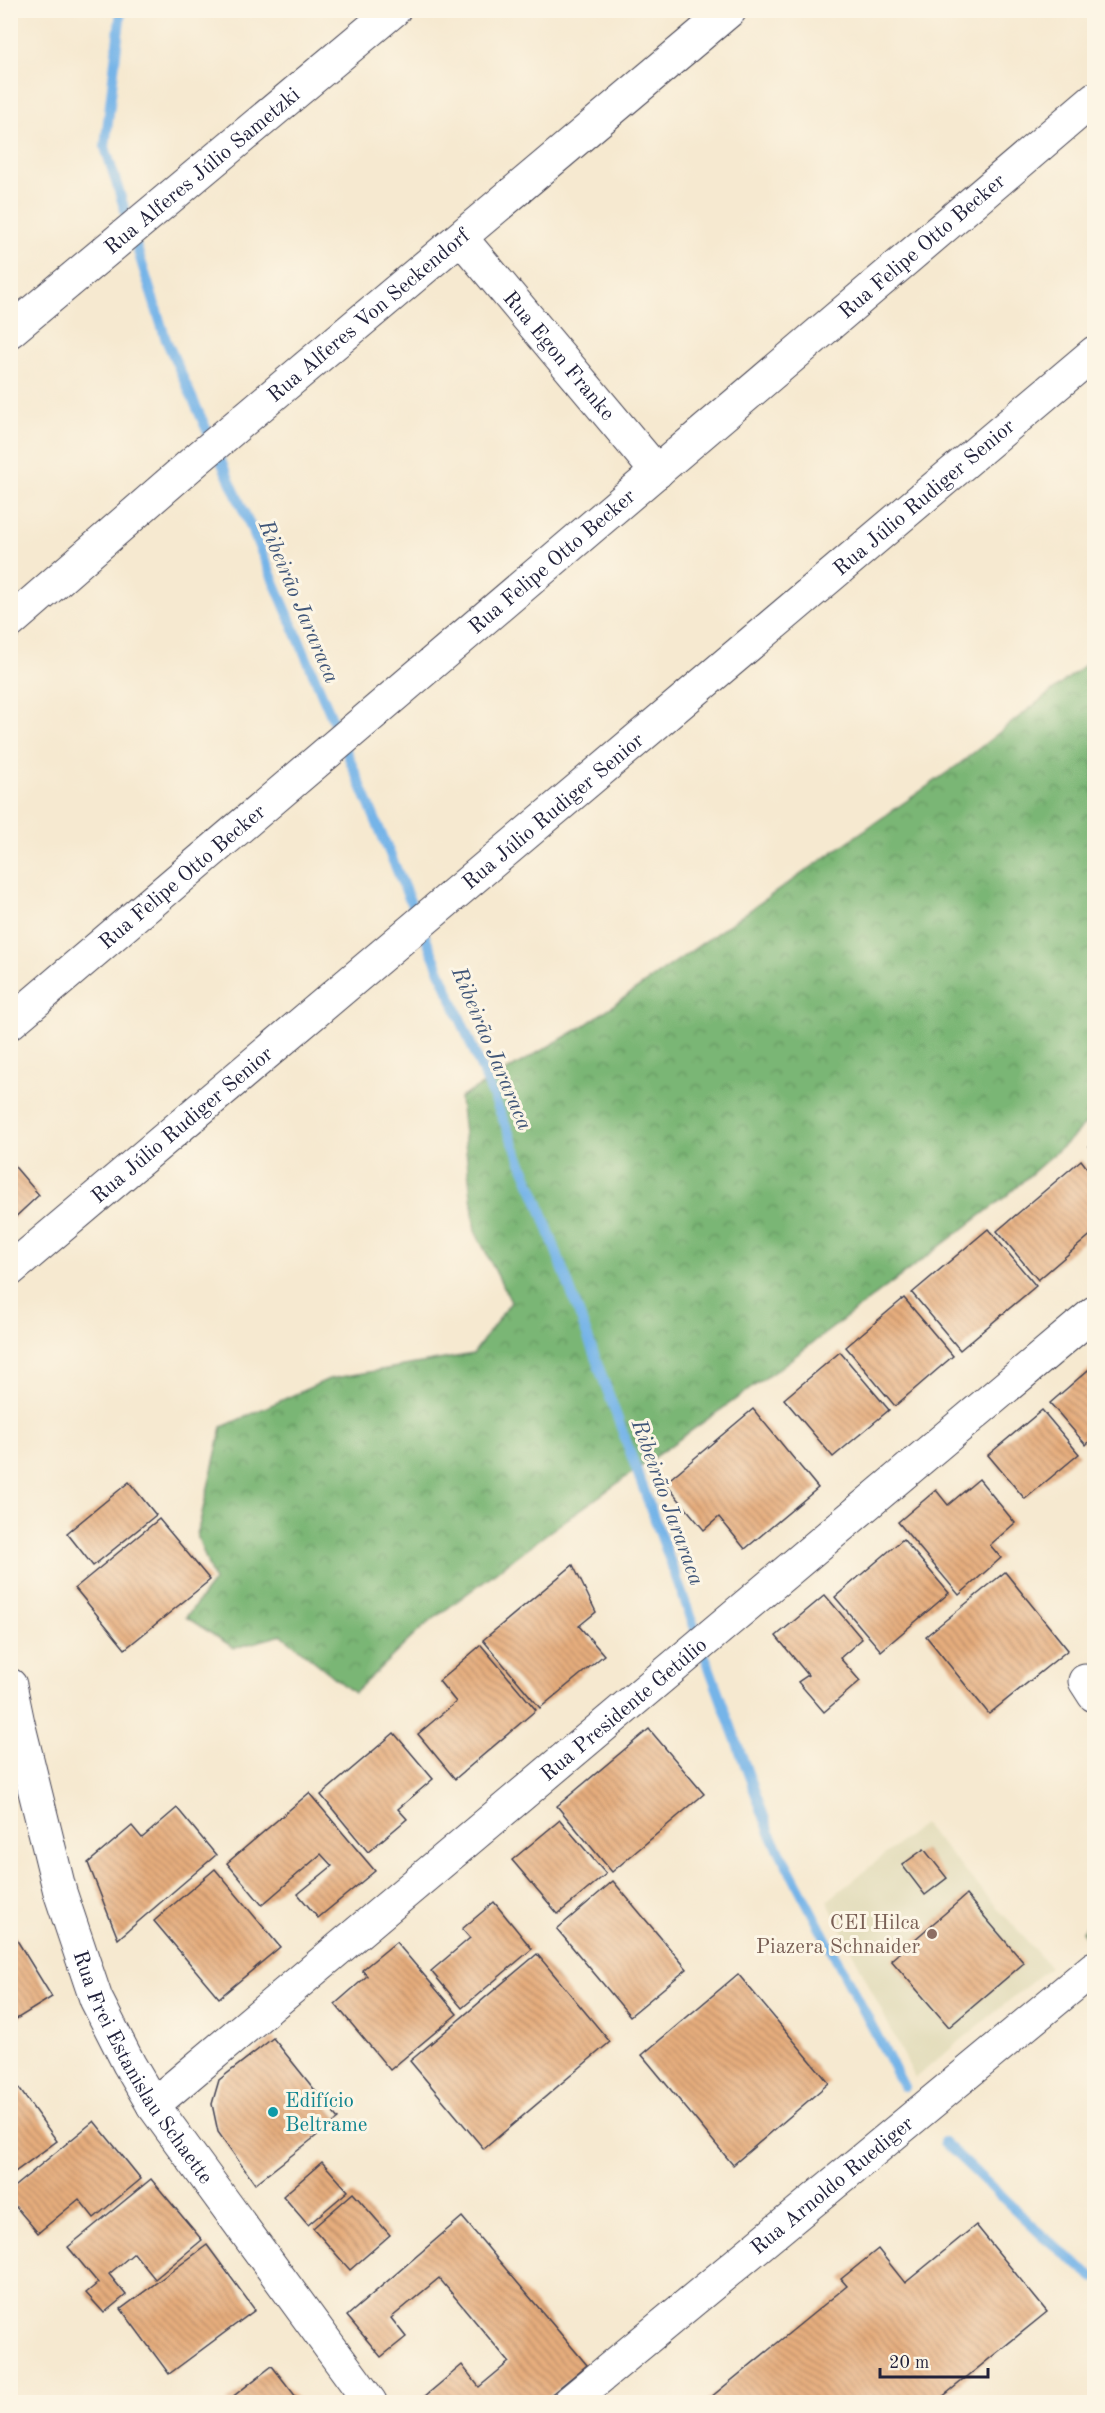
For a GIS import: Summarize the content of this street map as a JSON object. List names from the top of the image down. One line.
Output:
{"streets":{"street":["Rua Alferes Júlio Sametzki","Rua Felipe Otto Becker","Rua Alferes Von Seckendorf","Rua Egon Franke","Rua Júlio Rudiger Senior","Rua Presidente Getúlio","Rua Frei Estanislau Schaette","Rua Arnoldo Ruediger"]},"crossings":[["Rua Felipe Otto Becker","Rua Egon Franke"],["Rua Alferes Von Seckendorf","Rua Egon Franke"],["Rua Presidente Getúlio","Rua Frei Estanislau Schaette"]],"water":["Ribeirão Jararaca"],"places":["CEI Hilca Piazera Schnaider","Edifício Beltrame"],"scale_bar":"20 m"}
